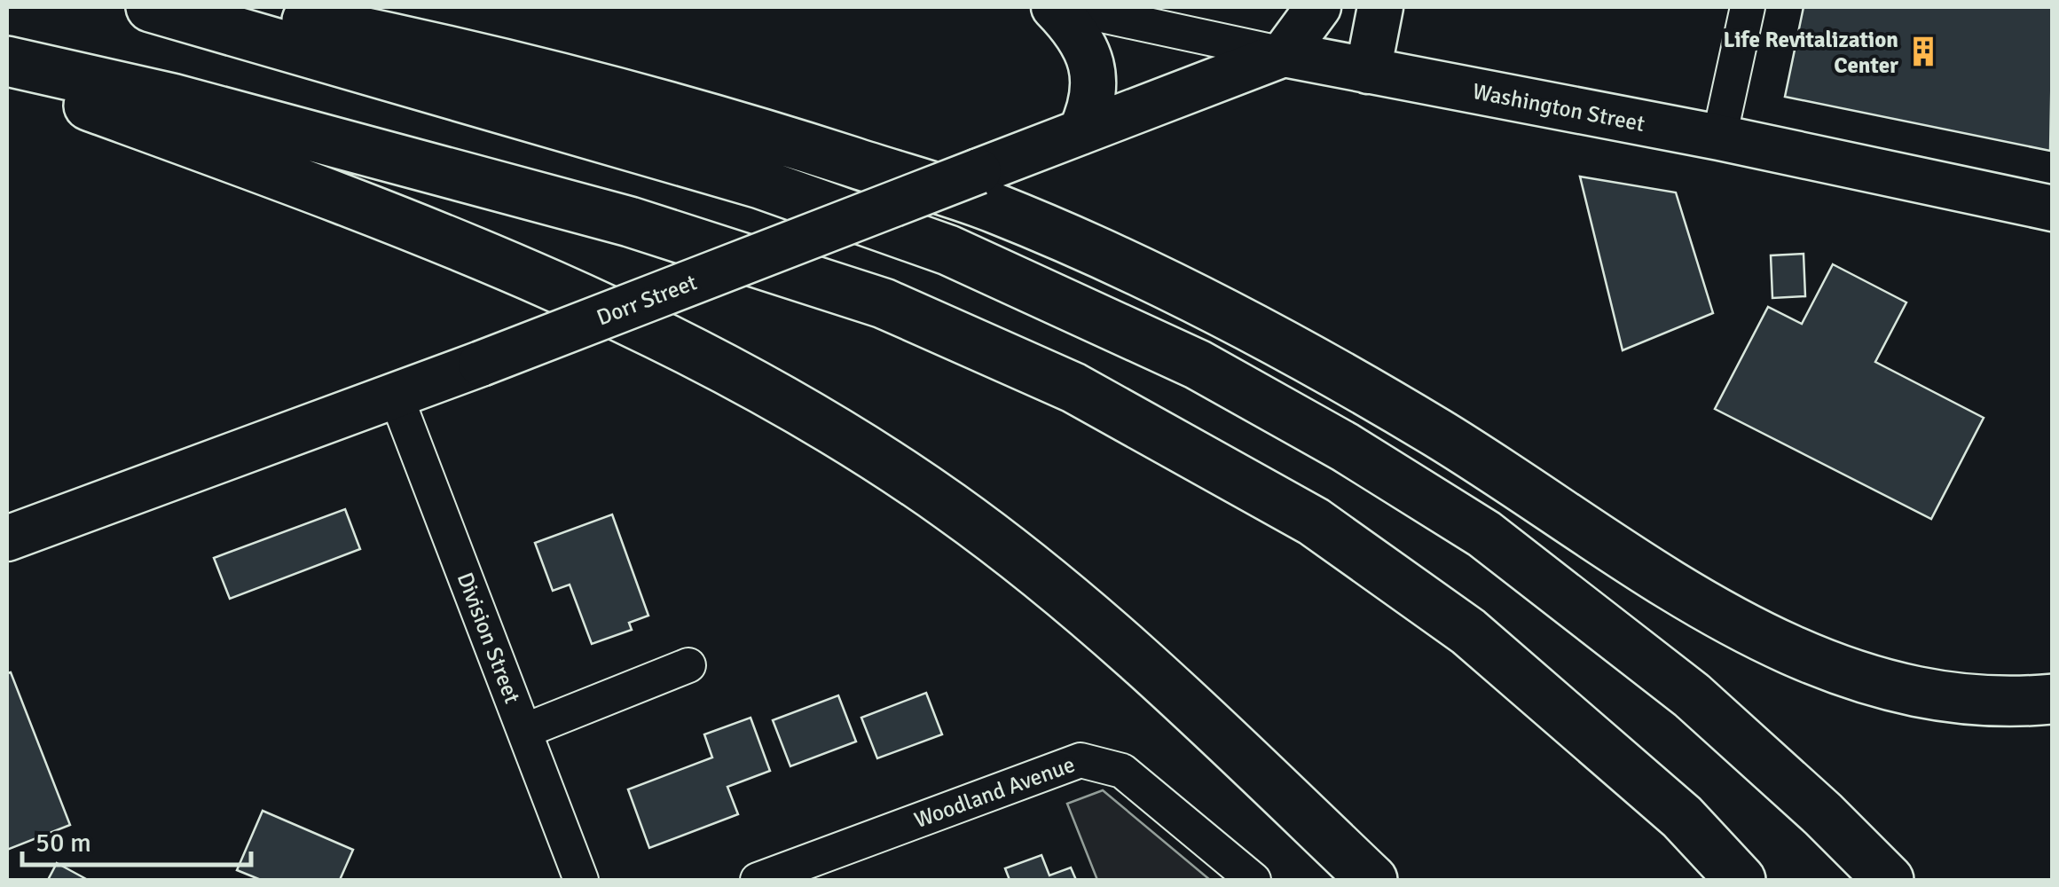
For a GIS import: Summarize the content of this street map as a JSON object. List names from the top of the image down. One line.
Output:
{"streets":{"main road":["Washington Street","Dorr Street"],"street":["Division Street","Woodland Avenue"]},"crossings":[["Washington Street","Dorr Street"],["Dorr Street","Division Street"]],"places":{"building":["Life Revitalization Center"]},"scale_bar":"50 m"}
